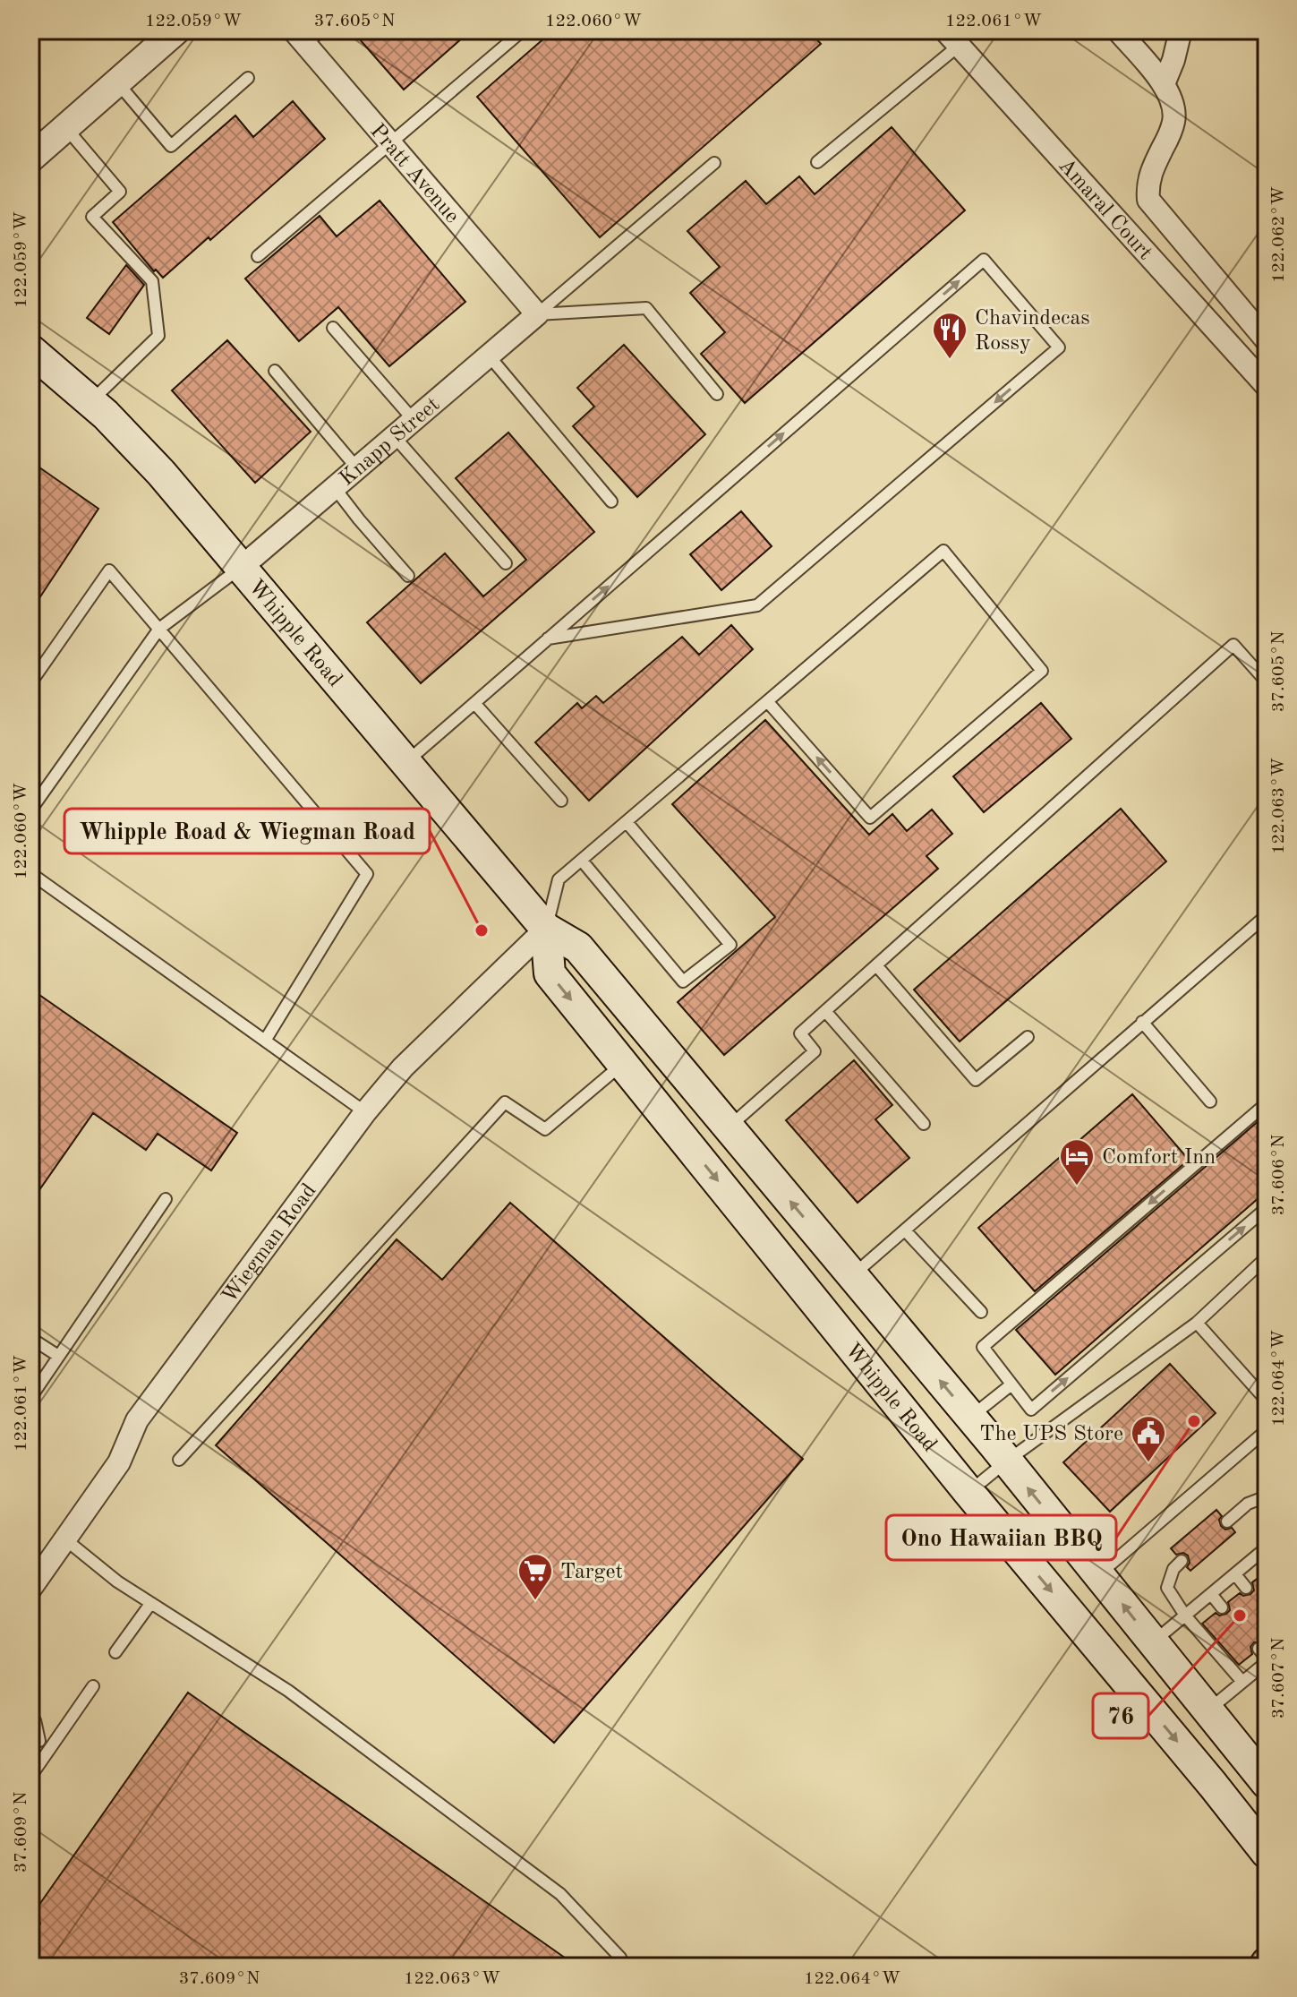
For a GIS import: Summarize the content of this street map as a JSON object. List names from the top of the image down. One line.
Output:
{"streets":{"main road":["Whipple Road"],"street":["Pratt Avenue","Amaral Court","Knapp Street","Wiegman Road"]},"crossings":[["Pratt Avenue","Knapp Street"],["Knapp Street","Whipple Road"],["Whipple Road","Wiegman Road"]],"places":{"restaurant":["Chavindecas Rossy"],"other":["Whipple Road & Wiegman Road","Ono Hawaiian BBQ","76"],"hotel":["Comfort Inn"],"public building":["The UPS Store"],"supermarket":["Target"]},"coordinates":["122.059°W","37.605°N","122.060°W","122.061°W","122.062°W","122.063°W","37.606°N","122.064°W","37.607°N","37.609°N"]}
